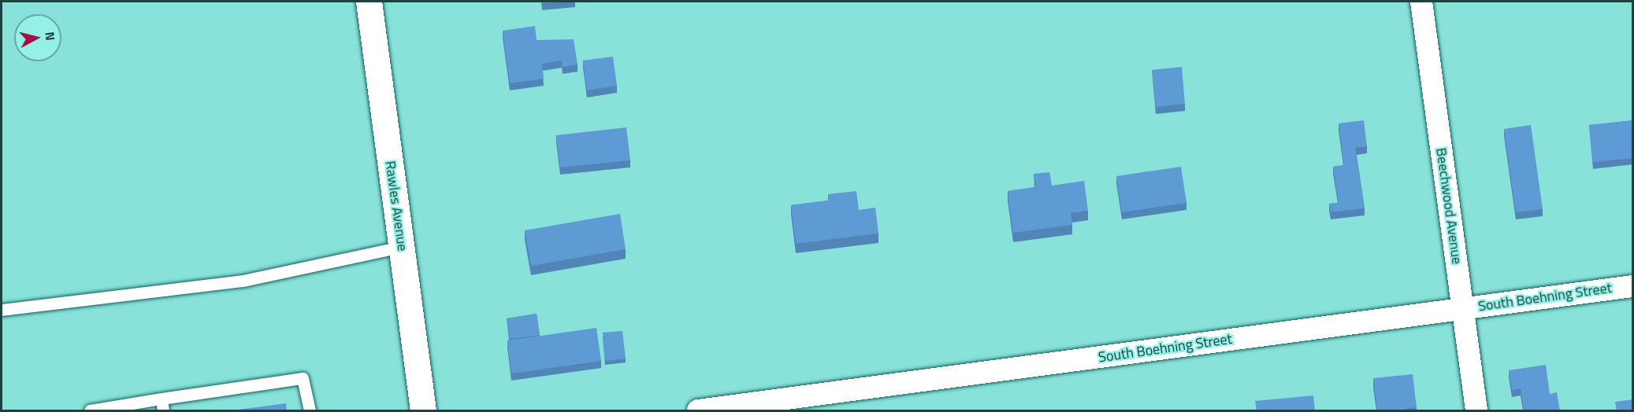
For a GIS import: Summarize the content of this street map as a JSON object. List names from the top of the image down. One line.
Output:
{"streets":{"street":["Rawles Avenue","Beechwood Avenue","South Boehning Street"]},"crossings":[["Beechwood Avenue","South Boehning Street"]],"north":"right"}
